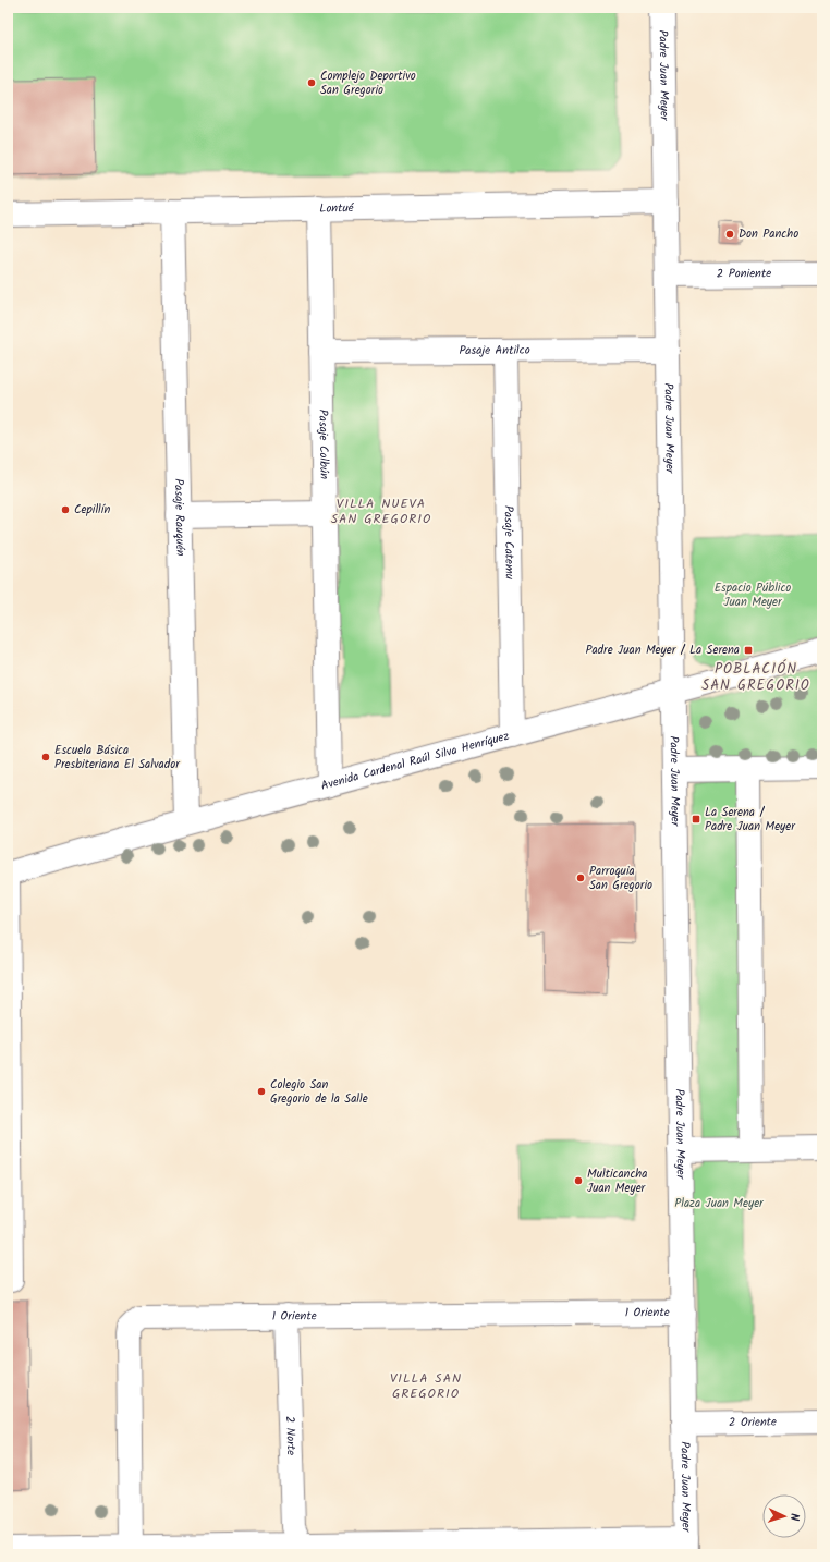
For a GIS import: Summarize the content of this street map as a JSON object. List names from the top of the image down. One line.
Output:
{"streets":{"street":["Padre Juan Meyer","Lontué","2 Poniente","Pasaje Antilco","Pasaje Colbún","Pasaje Rauquén","Pasaje Catemu","Avenida Cardenal Raúl Silva Henríquez","1 Oriente","2 Oriente","2 Norte"]},"crossings":[["Padre Juan Meyer","Lontué"],["Padre Juan Meyer","2 Poniente"],["Padre Juan Meyer","Pasaje Antilco"],["Padre Juan Meyer","Avenida Cardenal Raúl Silva Henríquez"],["Padre Juan Meyer","1 Oriente"],["Padre Juan Meyer","2 Oriente"],["Lontué","Pasaje Colbún"],["Lontué","Pasaje Rauquén"],["Pasaje Antilco","Pasaje Colbún"],["Pasaje Antilco","Pasaje Catemu"],["Pasaje Colbún","Avenida Cardenal Raúl Silva Henríquez"],["Pasaje Rauquén","Avenida Cardenal Raúl Silva Henríquez"],["Pasaje Catemu","Avenida Cardenal Raúl Silva Henríquez"],["1 Oriente","2 Norte"]],"districts":["VILLA NUEVA SAN GREGORIO","POBLACIÓN SAN GREGORIO","VILLA SAN GREGORIO"],"parks":["Espacio Público Juan Meyer","Plaza Juan Meyer"],"places":{"other":["Complejo Deportivo San Gregorio","Don Pancho","Cepillín","Escuela Básica Presbiteriana El Salvador","Parroquia San Gregorio","Colegio San Gregorio de la Salle","Multicancha Juan Meyer"],"transit":["Padre Juan Meyer / La Serena","La Serena / Padre Juan Meyer"]},"north":"right"}
